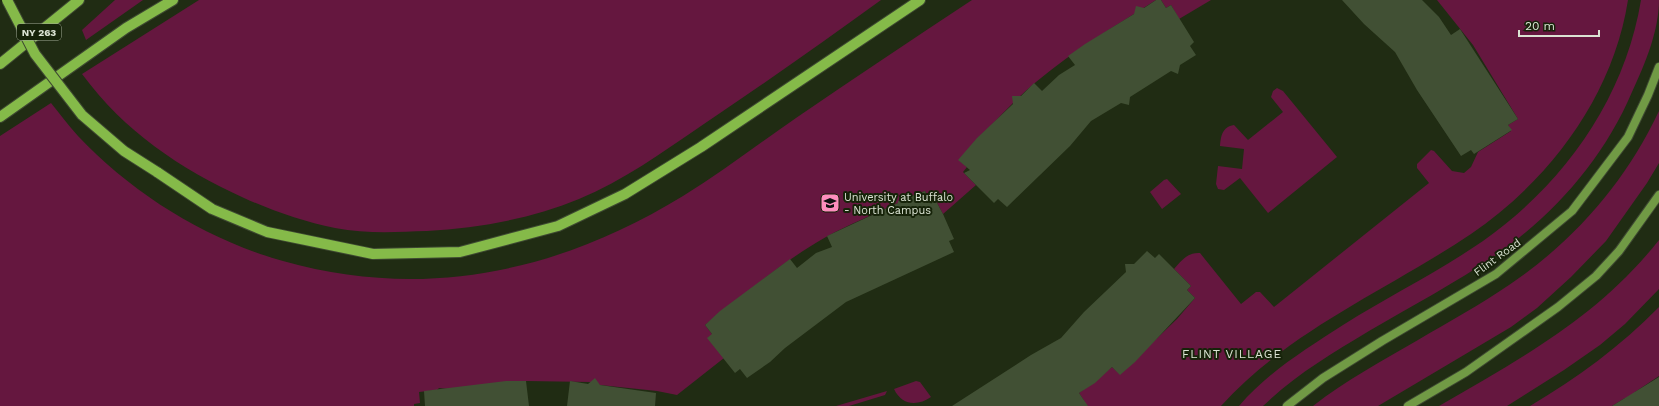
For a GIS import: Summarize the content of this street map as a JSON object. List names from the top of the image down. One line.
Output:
{"streets":{"main road":["NY 263"],"street":["Flint Road"]},"districts":["FLINT VILLAGE"],"places":{"school or university":["University at Buffalo - North Campus"]},"scale_bar":"20 m"}
